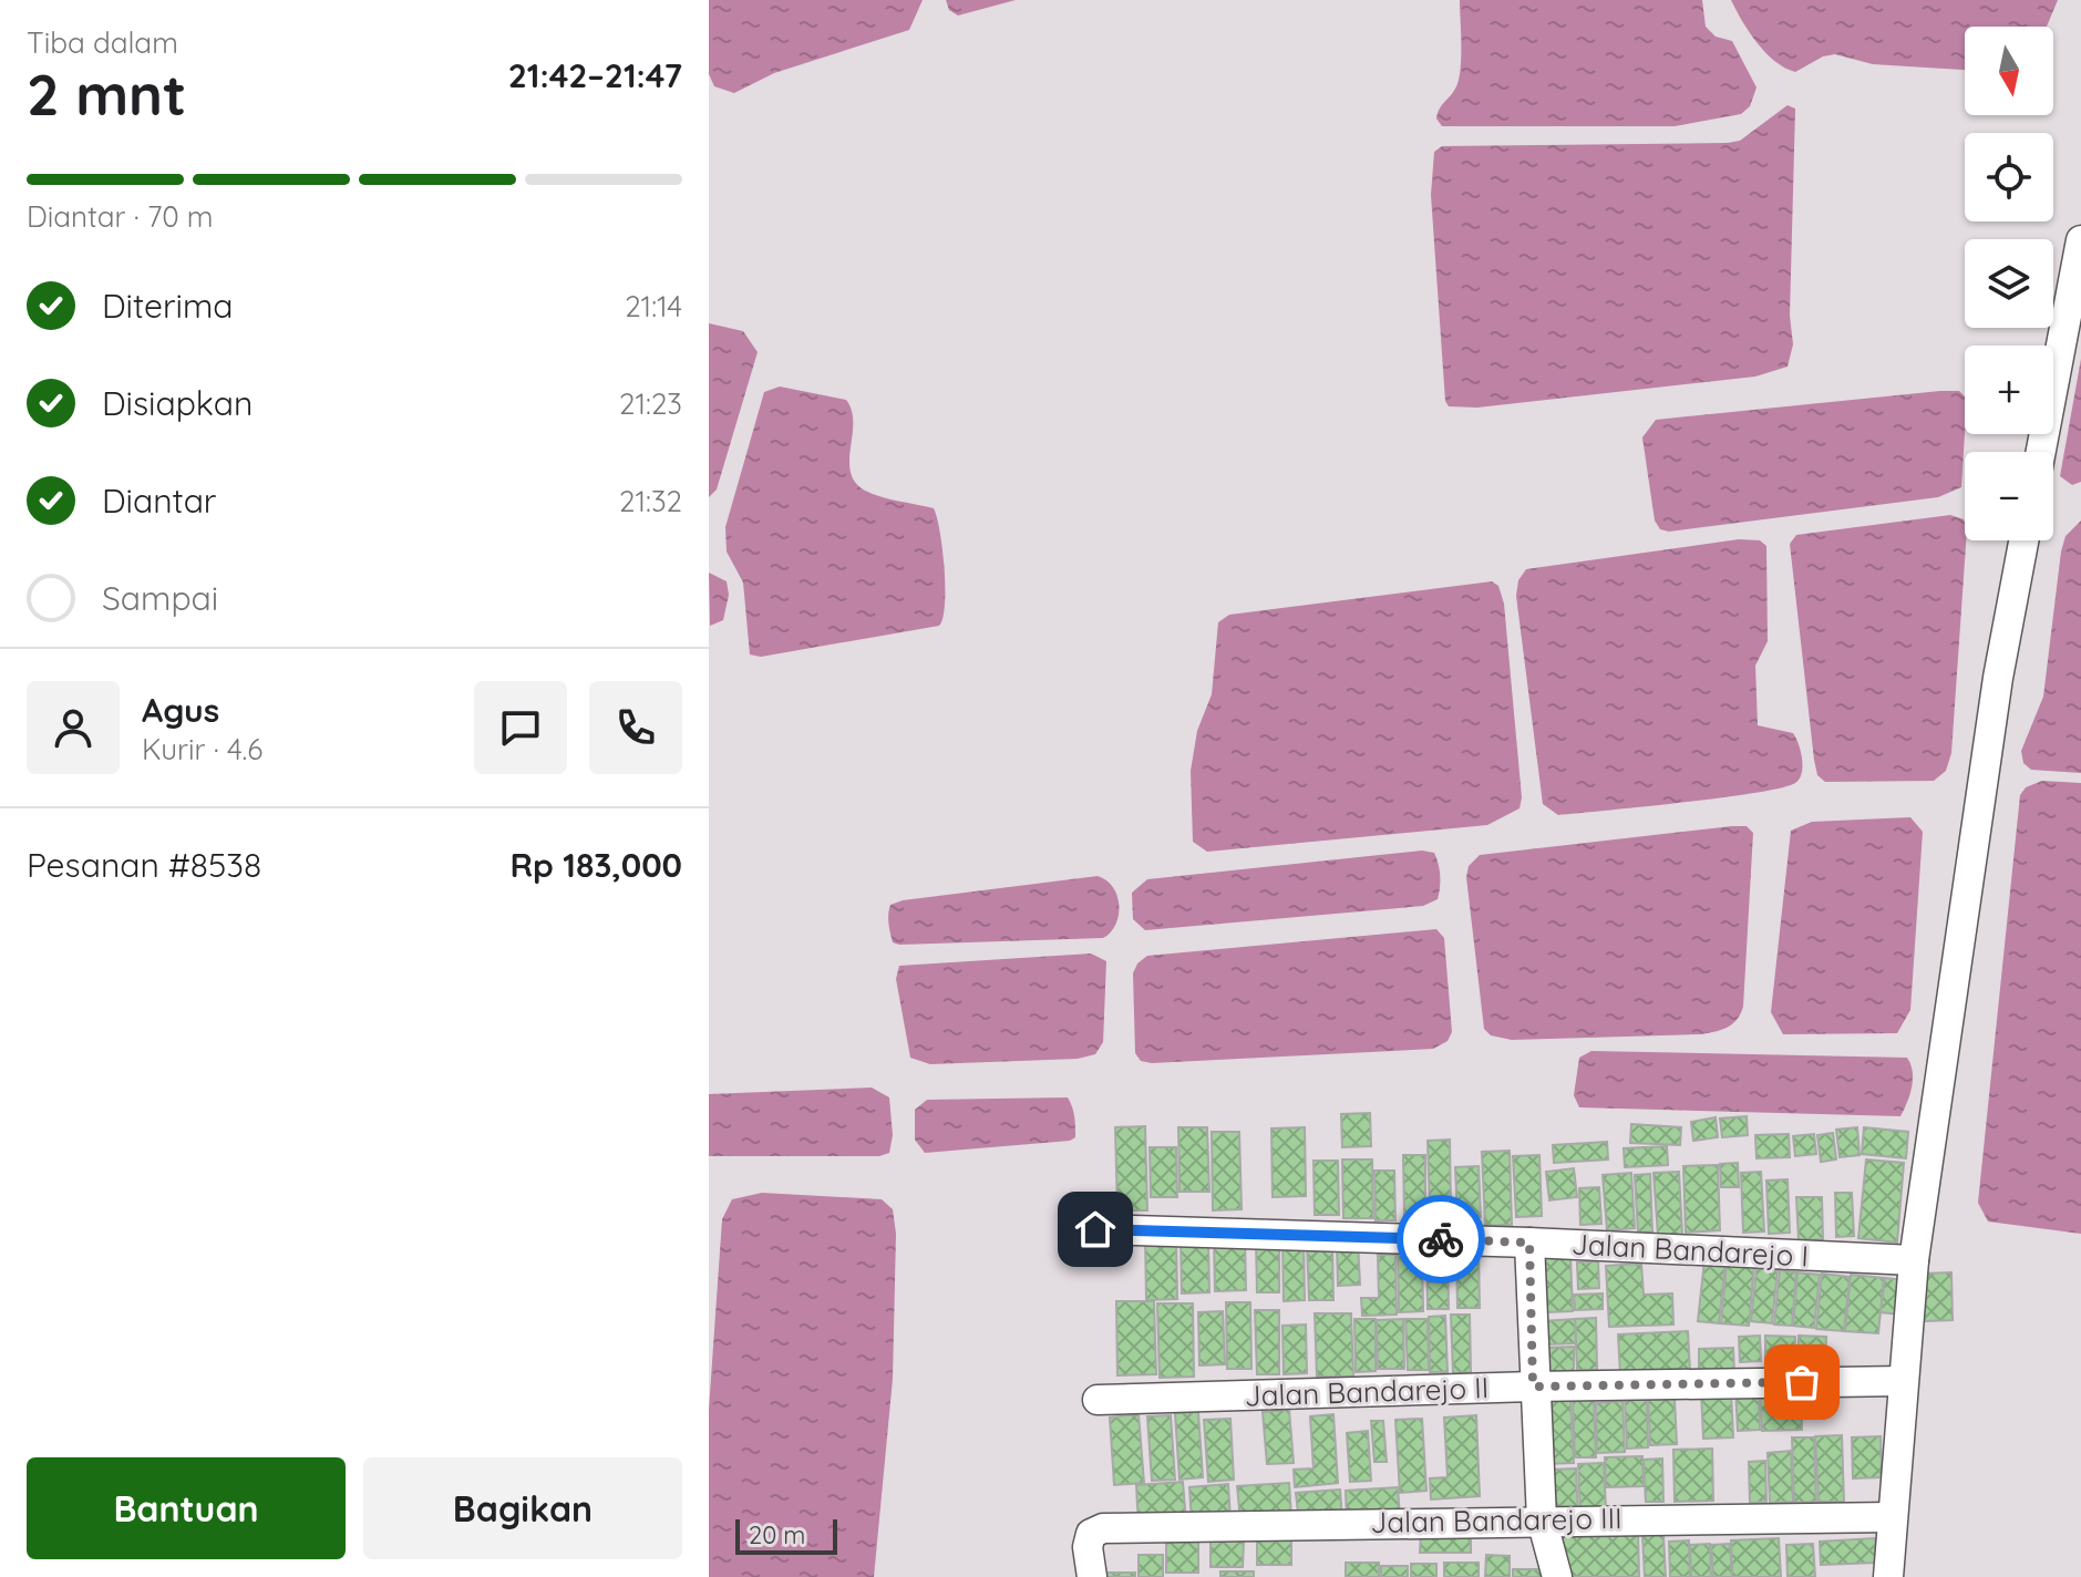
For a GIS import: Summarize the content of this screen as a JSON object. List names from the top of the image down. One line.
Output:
{"streets":{"street":["Jalan Bandarejo I","Jalan Bandarejo II","Jalan Bandarejo III"]},"scale_bar":"20 m","north":"bottom","page":{"heading":["2 mnt","Tiba dalam","21:42–21:47"],"panel":["Agus","Kurir · 4.6","Pesanan #8538","Rp 183,000"],"map_buttons":["+","−"],"bar":"Diantar · 70 m","list":[["Diterima","21:14"],["Disiapkan","21:23"],["Diantar","21:32"],"Sampai"],"buttons":["Bantuan","Bagikan"],"scale":"20 m"}}
